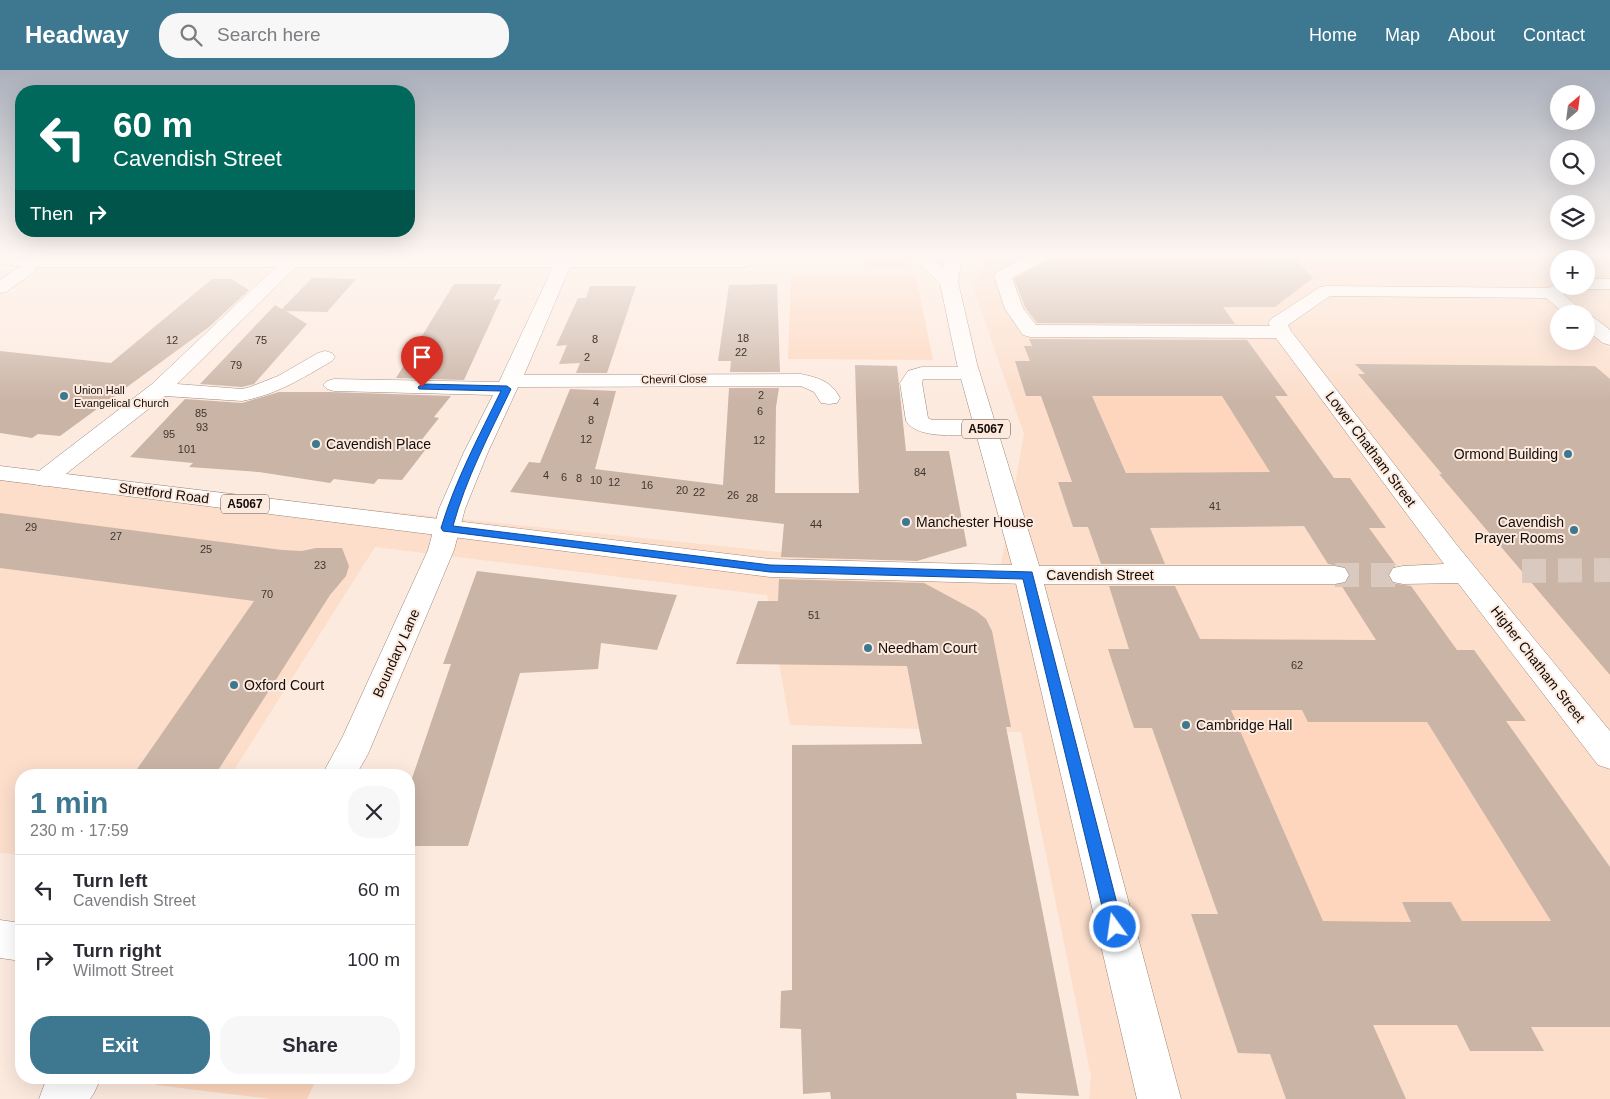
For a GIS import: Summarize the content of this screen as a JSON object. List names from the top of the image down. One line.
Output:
{"streets":{"street":["Chevril Close","A5067","Lower Chatham Street","Stretford Road","Cavendish Street","Boundary Lane","Higher Chatham Street"]},"crossings":[["Chevril Close","Boundary Lane"],["A5067","Cavendish Street"],["Lower Chatham Street","Higher Chatham Street"],["Stretford Road","Cavendish Street"],["Stretford Road","Boundary Lane"],["Cavendish Street","Boundary Lane"]],"places":["Union Hall Evangelical Church","Cavendish Place","Ormond Building","Manchester House","Cavendish Prayer Rooms","Needham Court","Oxford Court","Cambridge Hall"],"house_numbers":["18","8","12","75","22","2","79","2","4","6","85","8","93","95","12","12","101","84","4","6","8","10","12","16","20","22","26","28","41","44","29","27","25","23","70","51","62"],"north":"top right","page":{"header":"Headway","search":"Search here","nav":["Home","Map","About","Contact"],"map_buttons":["+","−"],"turn":["60 m","Cavendish Street"],"then":"Then","heading":["1 min","230 m · 17:59"],"list":[{"name":"Turn left","note":"Cavendish Street","value":"60 m"},{"name":"Turn right","note":"Wilmott Street","value":"100 m"}],"buttons":["Exit","Share"]}}
